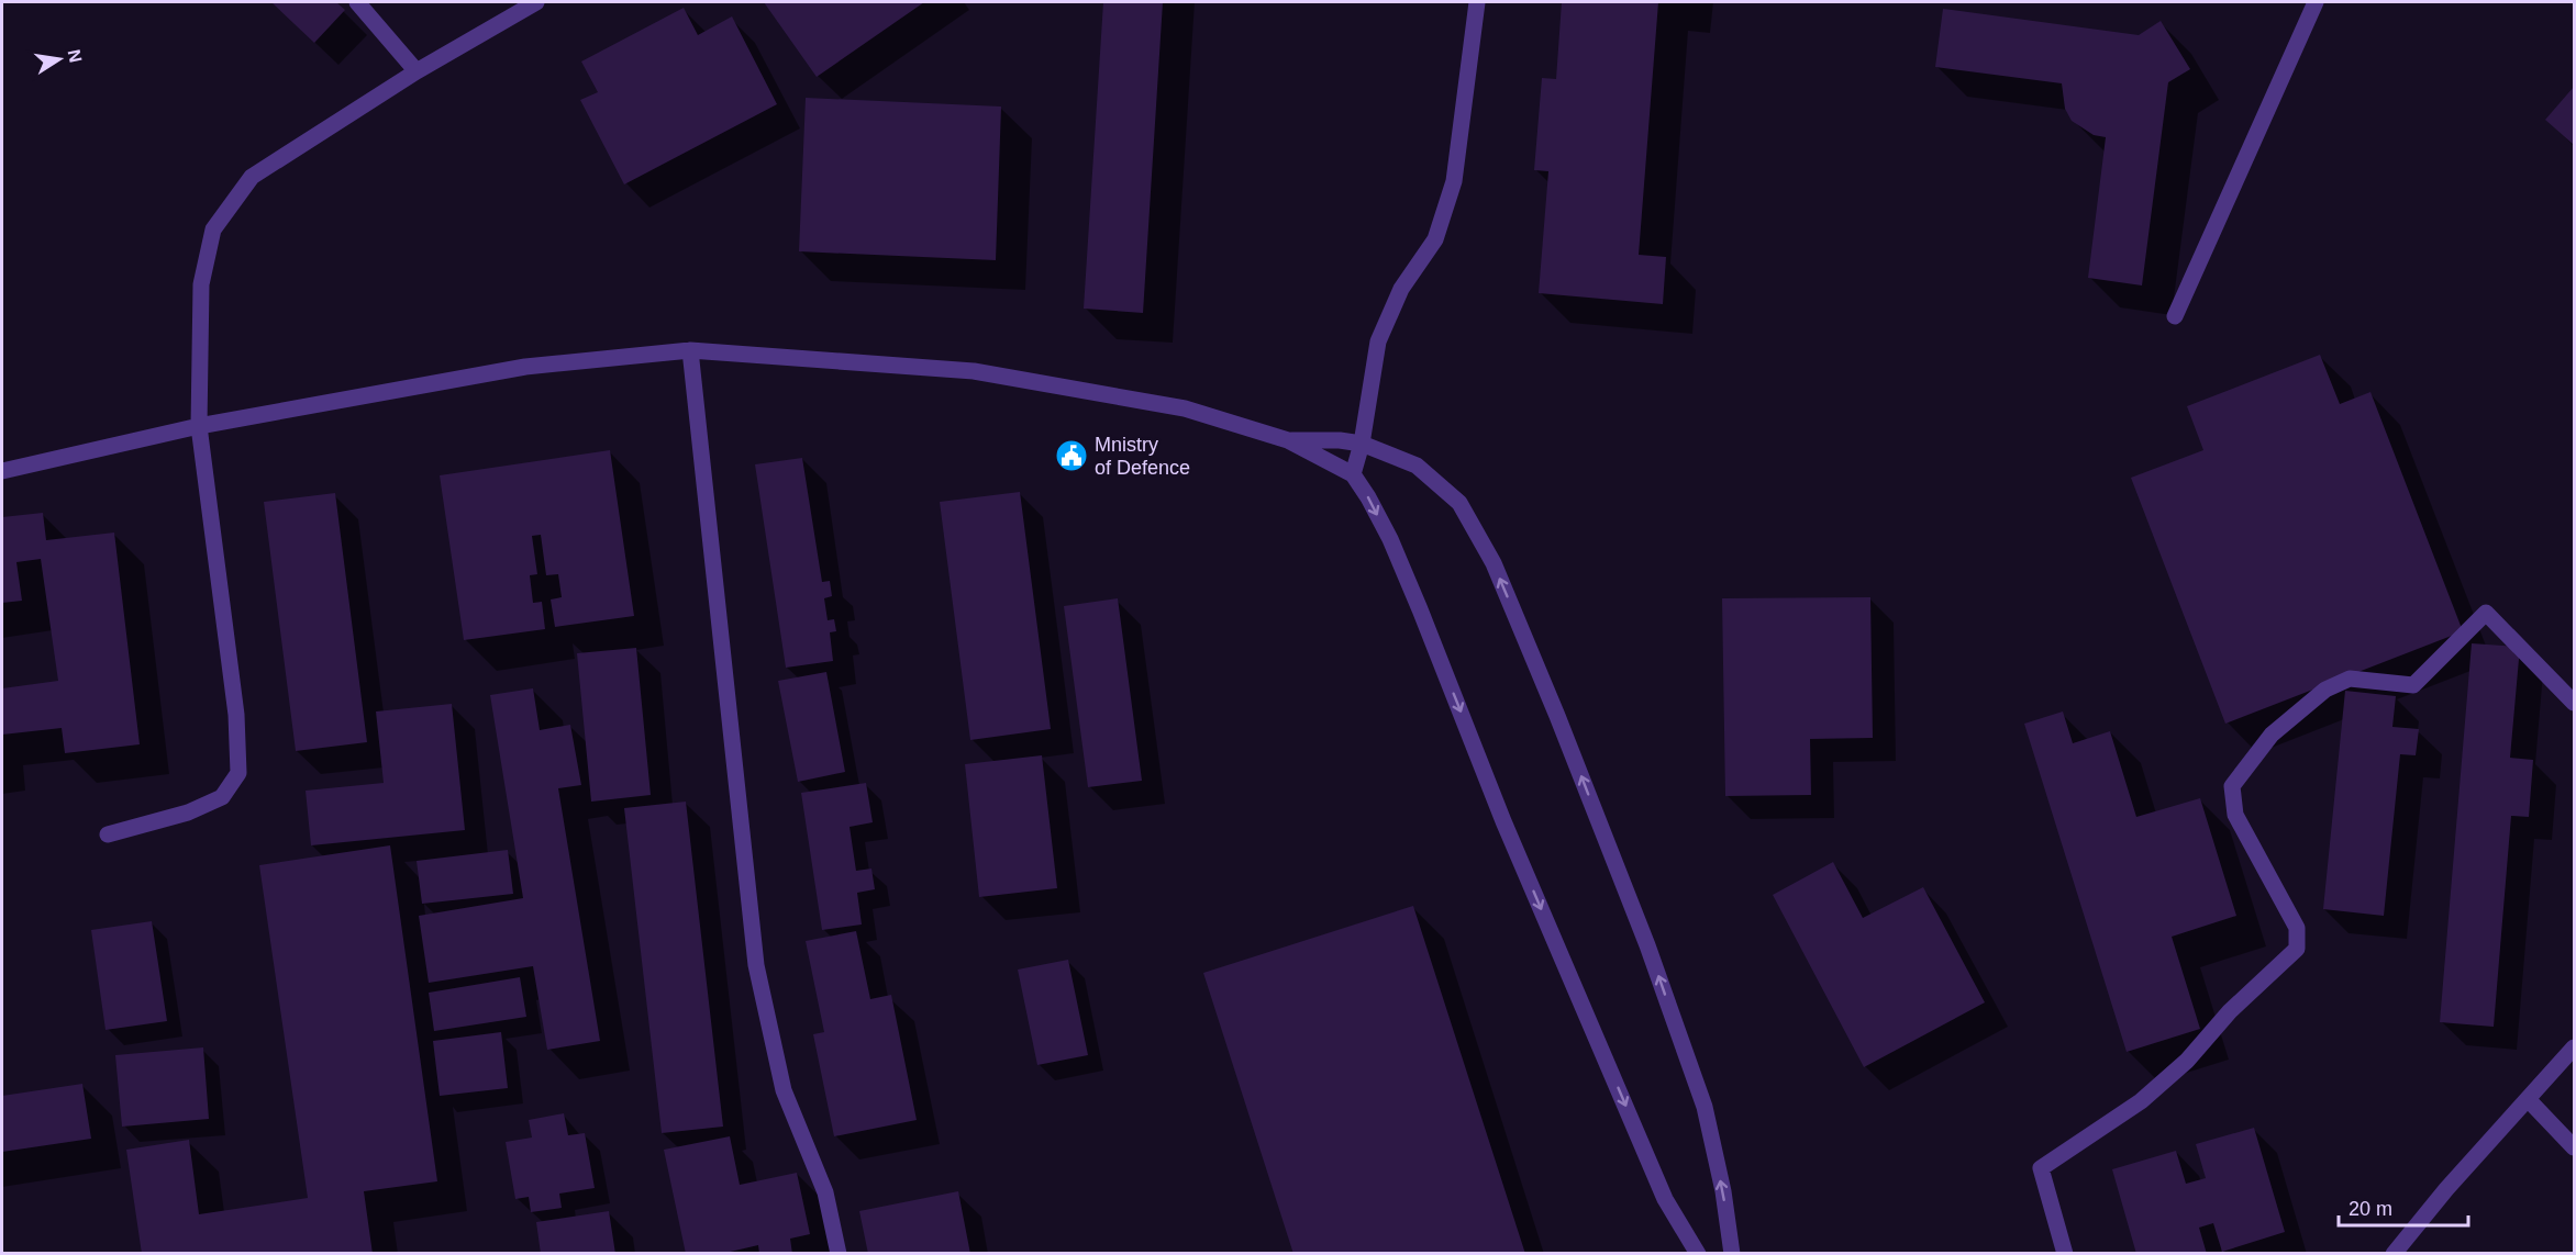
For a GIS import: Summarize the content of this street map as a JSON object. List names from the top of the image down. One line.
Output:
{"places":{"public building":["Mnistry of Defence"]},"scale_bar":"20 m","north":"right"}
